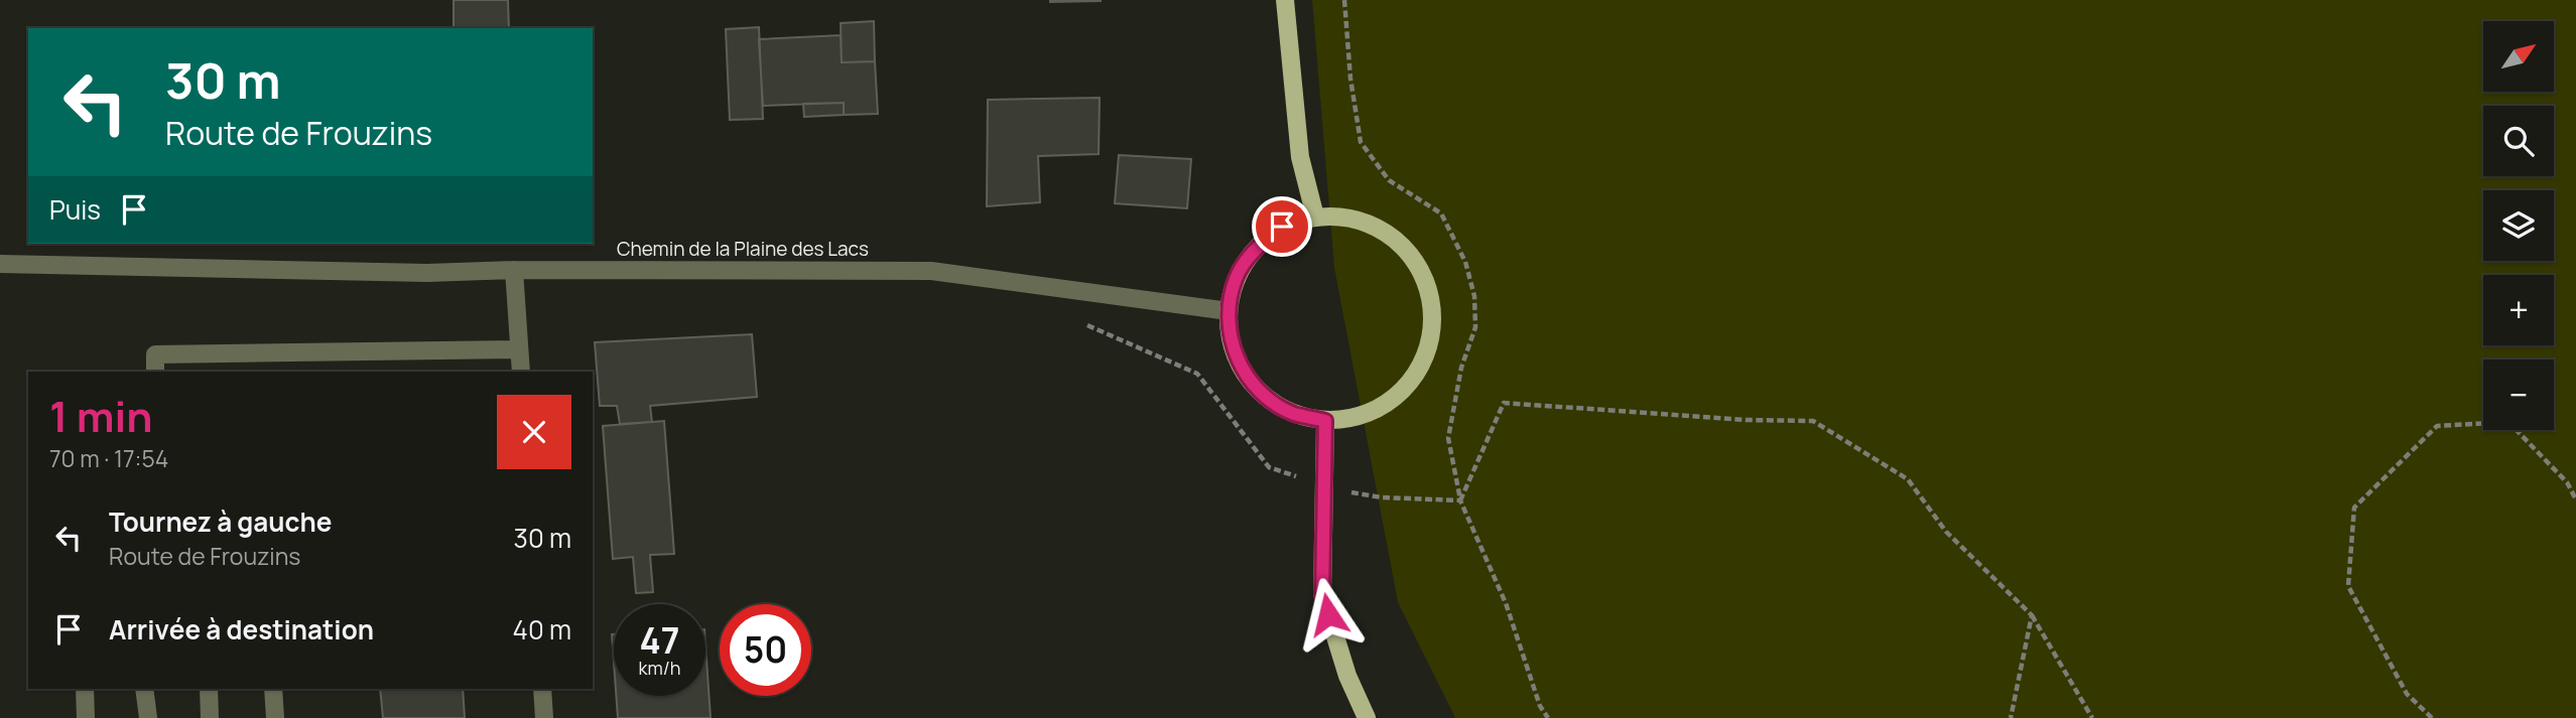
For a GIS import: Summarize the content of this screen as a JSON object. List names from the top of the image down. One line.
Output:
{"streets":{"street":["Chemin de la Plaine des Lacs"]},"north":"top right","page":{"map_buttons":["+","−"],"turn":["30 m","Route de Frouzins"],"then":"Puis","heading":["1 min","70 m · 17:54"],"list":[{"name":"Tournez à gauche","note":"Route de Frouzins","value":"30 m"},{"name":"Arrivée à destination","value":"40 m"}],"speed":"47 km/h","limit":"50"}}
